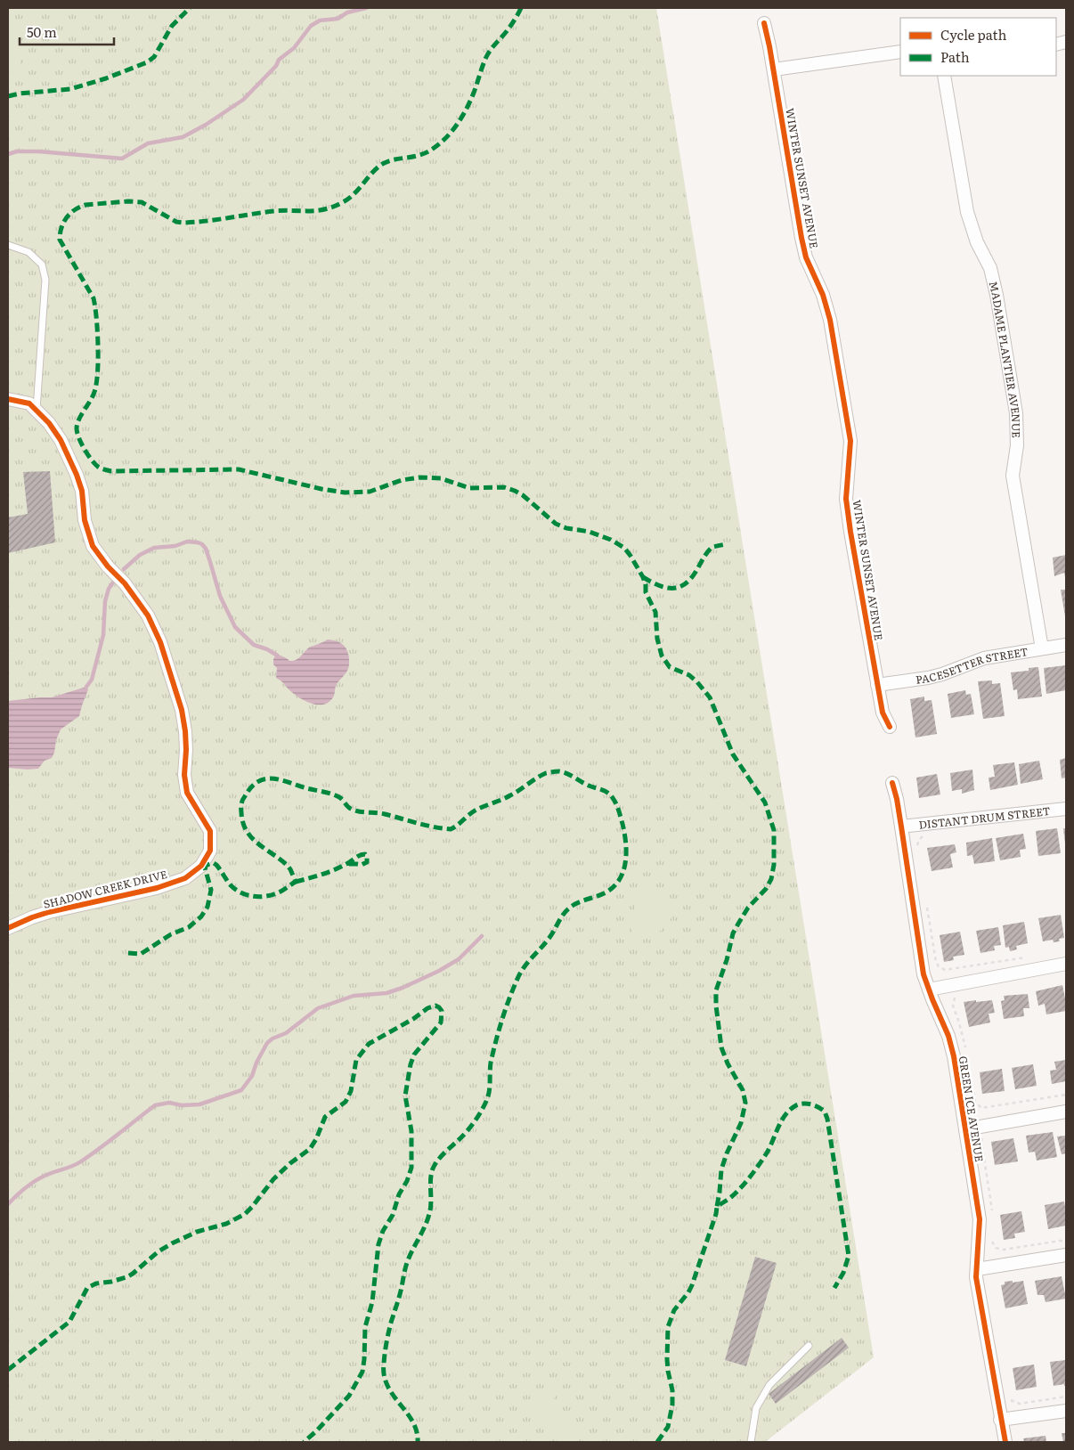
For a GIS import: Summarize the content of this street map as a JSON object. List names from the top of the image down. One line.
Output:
{"streets":{"street":["WINTER SUNSET AVENUE","MADAME PLANTIER AVENUE","PACESETTER STREET","DISTANT DRUM STREET","SHADOW CREEK DRIVE","GREEN ICE AVENUE"]},"crossings":[["WINTER SUNSET AVENUE","PACESETTER STREET"],["MADAME PLANTIER AVENUE","PACESETTER STREET"],["DISTANT DRUM STREET","GREEN ICE AVENUE"]],"legend":["Cycle path","Path"],"scale_bar":"50 m"}
